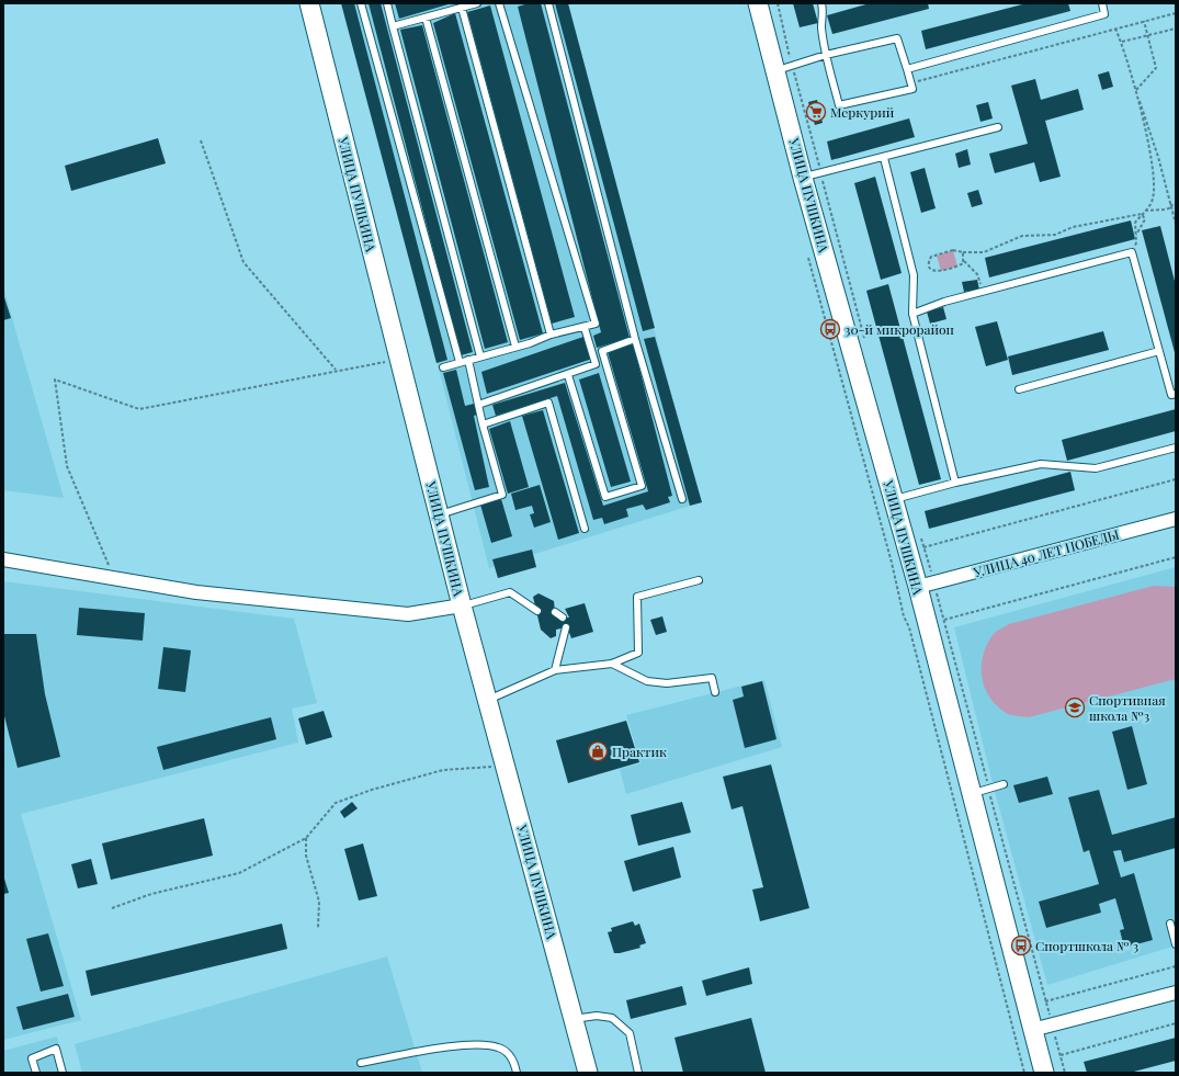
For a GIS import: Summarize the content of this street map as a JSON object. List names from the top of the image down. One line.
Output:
{"streets":{"main road":["УЛИЦА ПУШКИНА"],"street":["УЛИЦА 40 ЛЕТ ПОБЕДЫ"]},"crossings":[["УЛИЦА ПУШКИНА","УЛИЦА 40 ЛЕТ ПОБЕДЫ"]],"places":{"supermarket":["Меркурий"],"bus stop":["30-й микрорайон","Спортшкола № 3"],"school or university":["Спортивная школа №3"],"shop":["Практик"]}}
